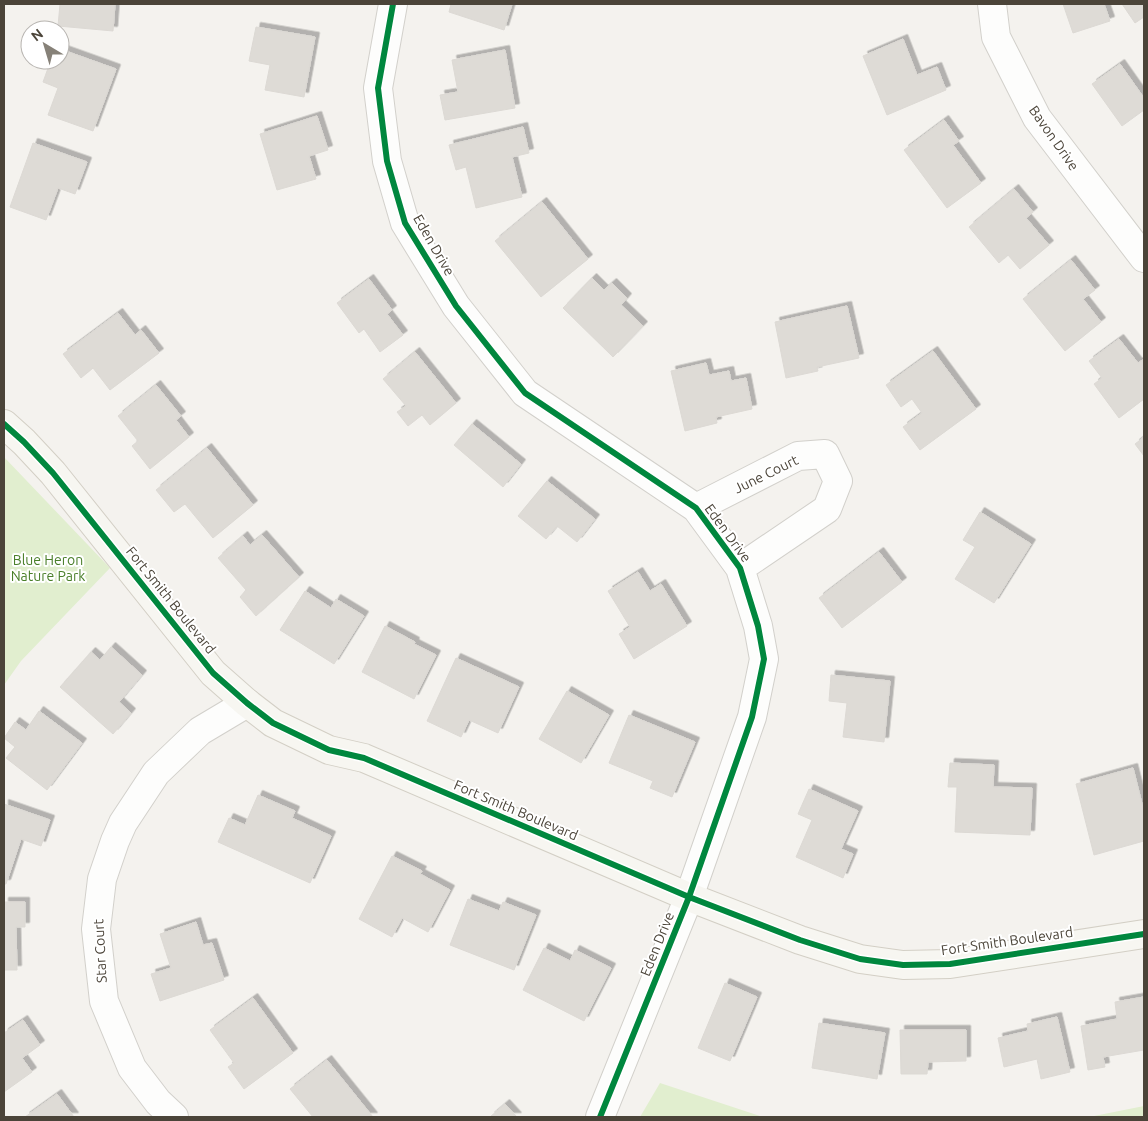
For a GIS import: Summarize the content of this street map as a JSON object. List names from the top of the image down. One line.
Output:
{"streets":{"street":["Bavon Drive","Eden Drive","June Court","Fort Smith Boulevard","Star Court"]},"crossings":[["Eden Drive","June Court"],["Eden Drive","Fort Smith Boulevard"],["Fort Smith Boulevard","Star Court"]],"parks":["Blue Heron Nature Park"],"north":"top left"}
